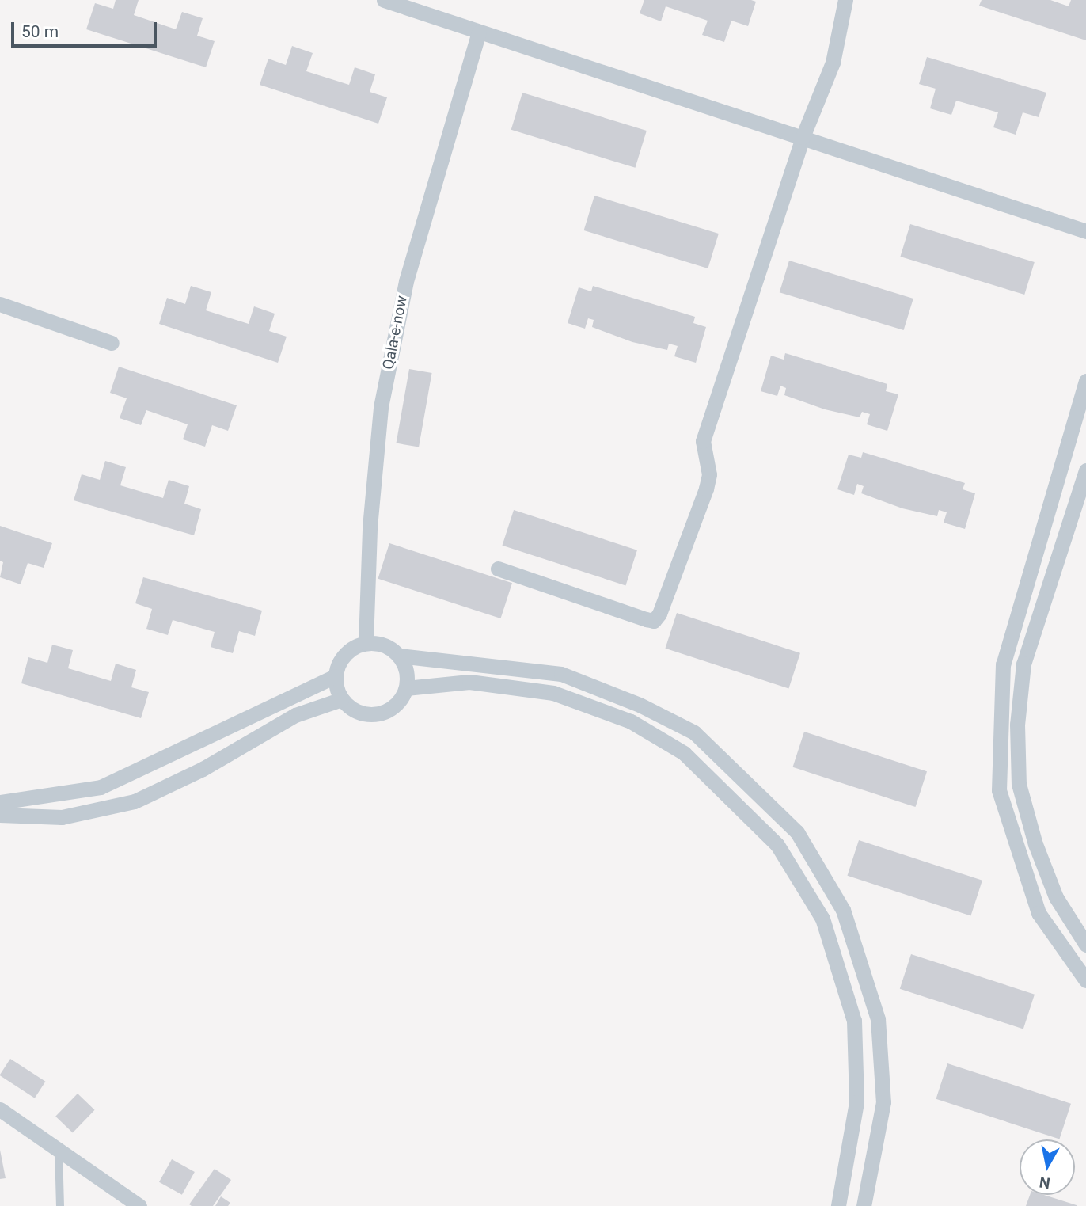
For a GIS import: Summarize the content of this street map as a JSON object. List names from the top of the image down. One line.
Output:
{"streets":{"street":["Qala-e-now"]},"scale_bar":"50 m","north":"bottom"}
